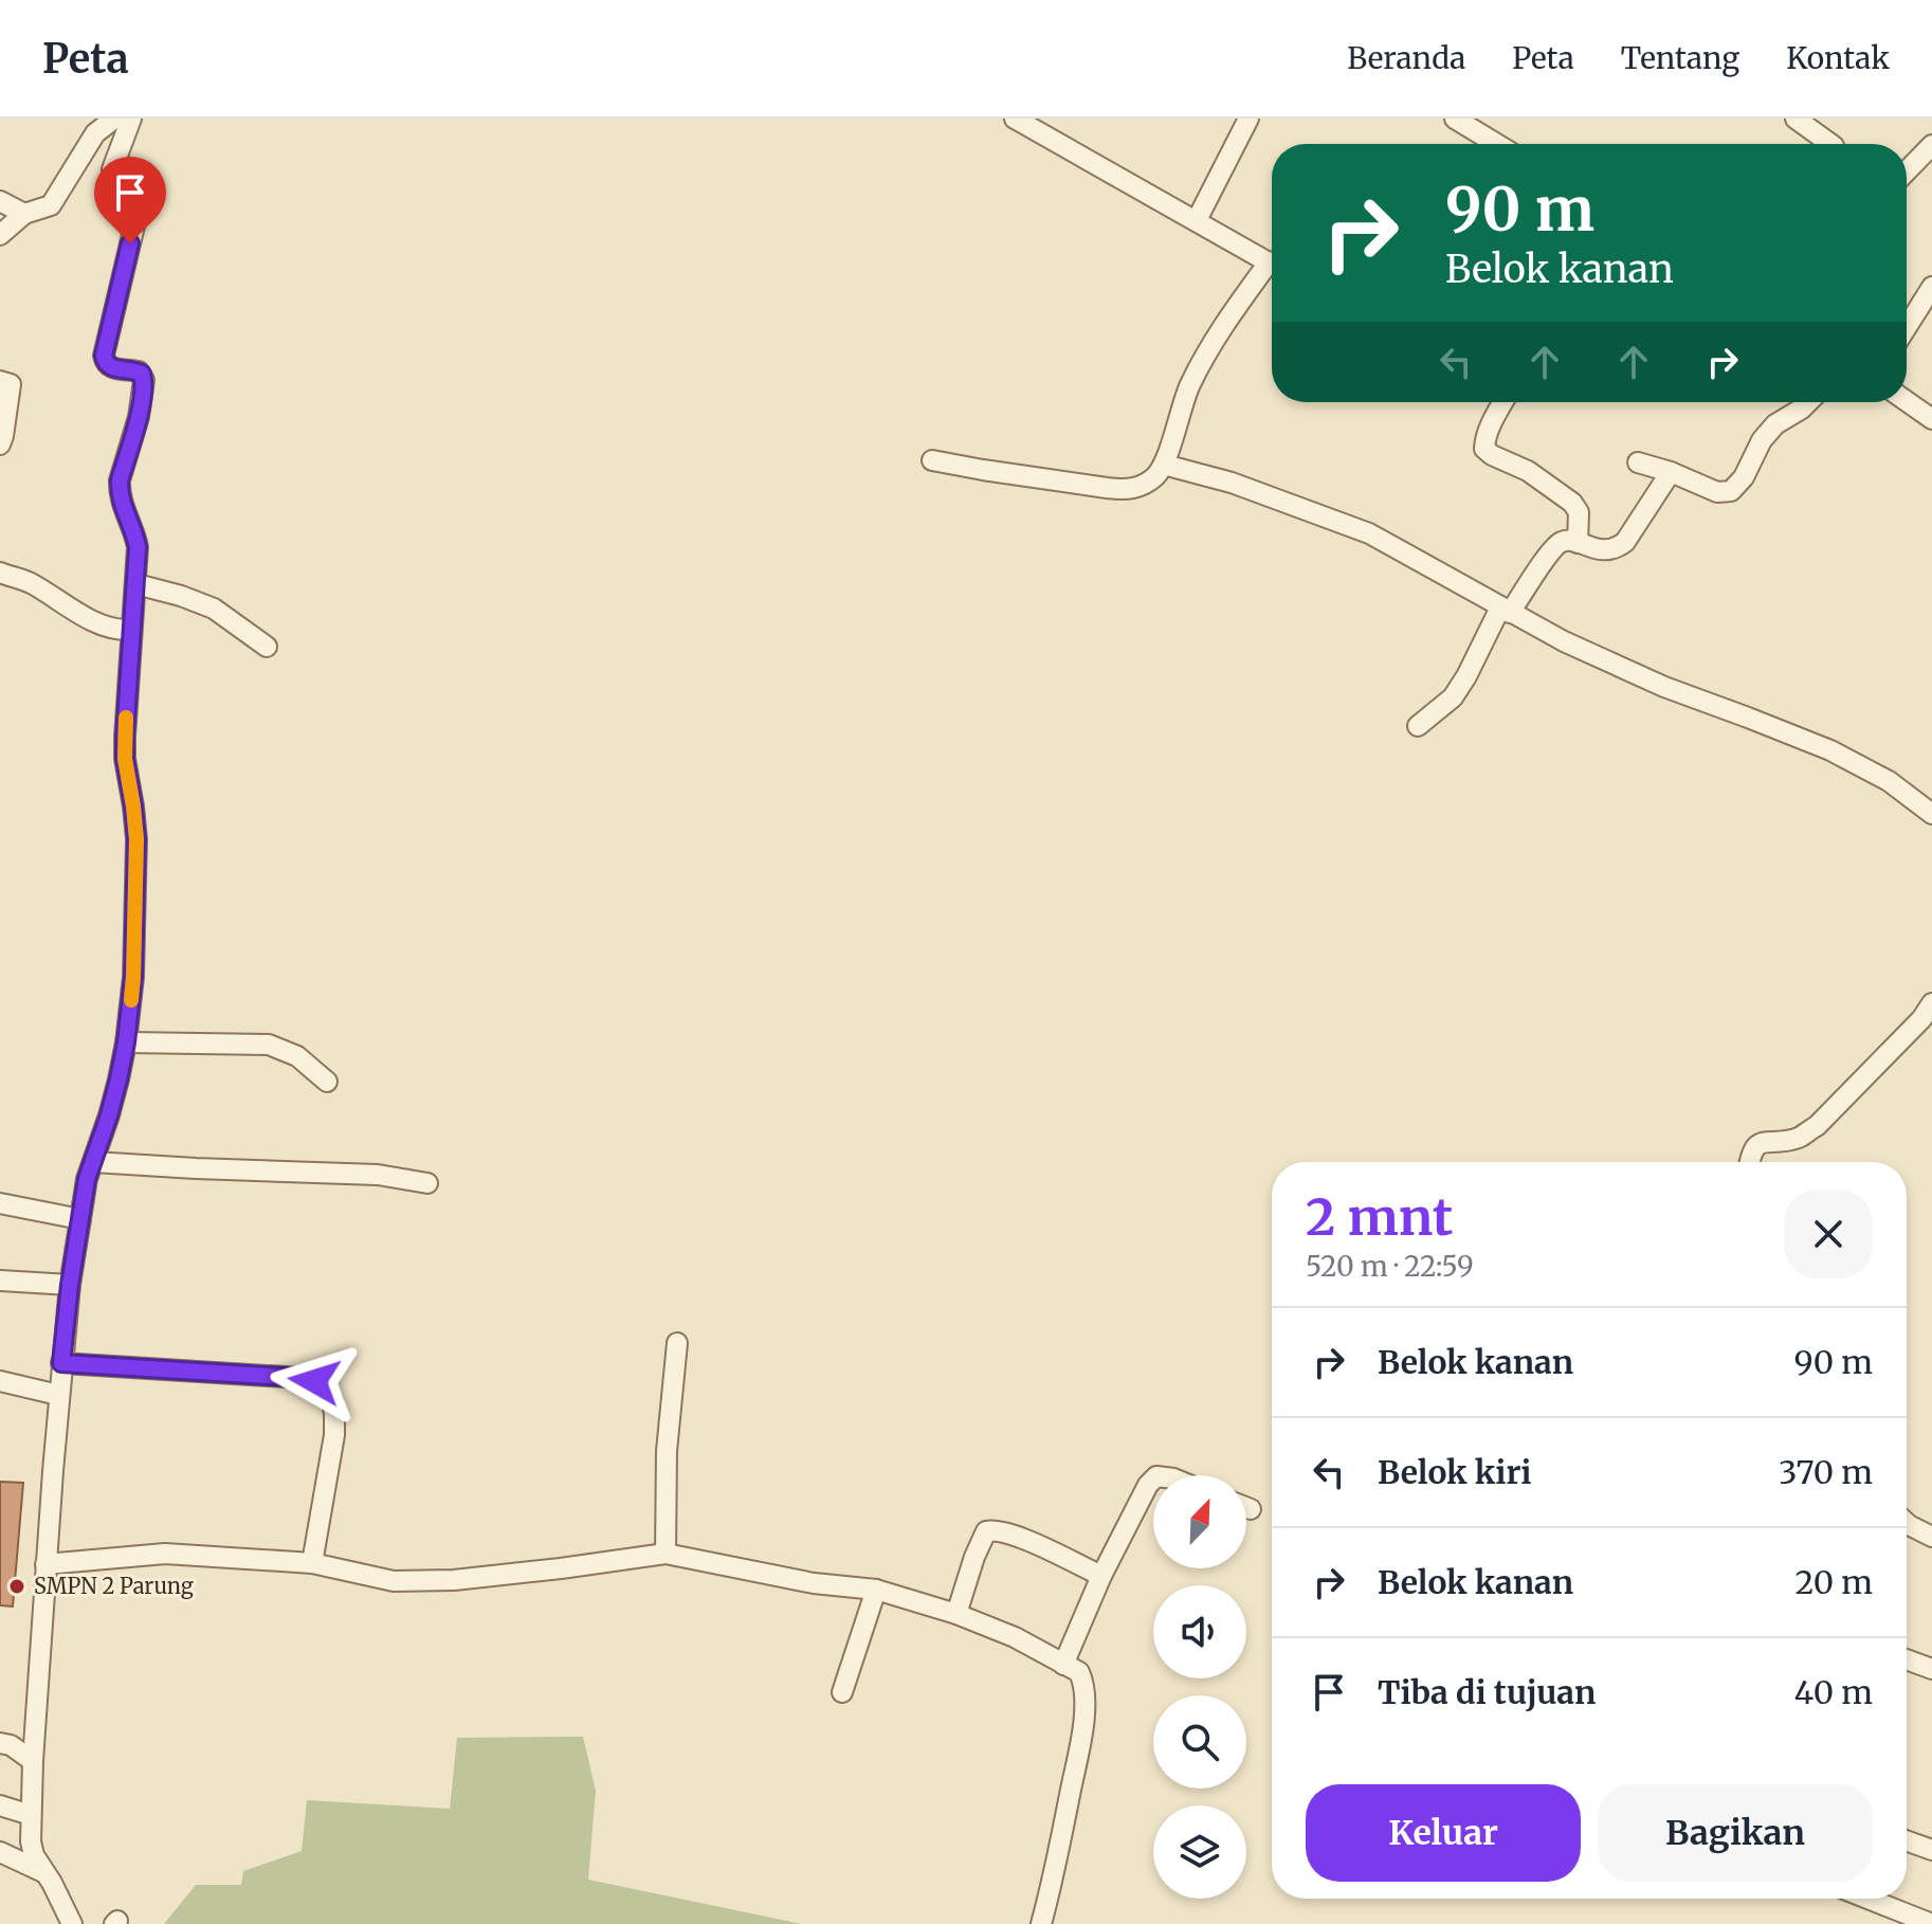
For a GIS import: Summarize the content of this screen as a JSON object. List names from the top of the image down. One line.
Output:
{"places":["SMPN 2 Parung"],"north":"top right","page":{"header":"Peta","nav":["Beranda","Peta","Tentang","Kontak"],"turn":["90 m","Belok kanan"],"heading":["2 mnt","520 m · 22:59"],"list":[{"name":"Belok kanan","value":"90 m"},{"name":"Belok kiri","value":"370 m"},{"name":"Belok kanan","value":"20 m"},{"name":"Tiba di tujuan","value":"40 m"}],"buttons":["Keluar","Bagikan"]}}
